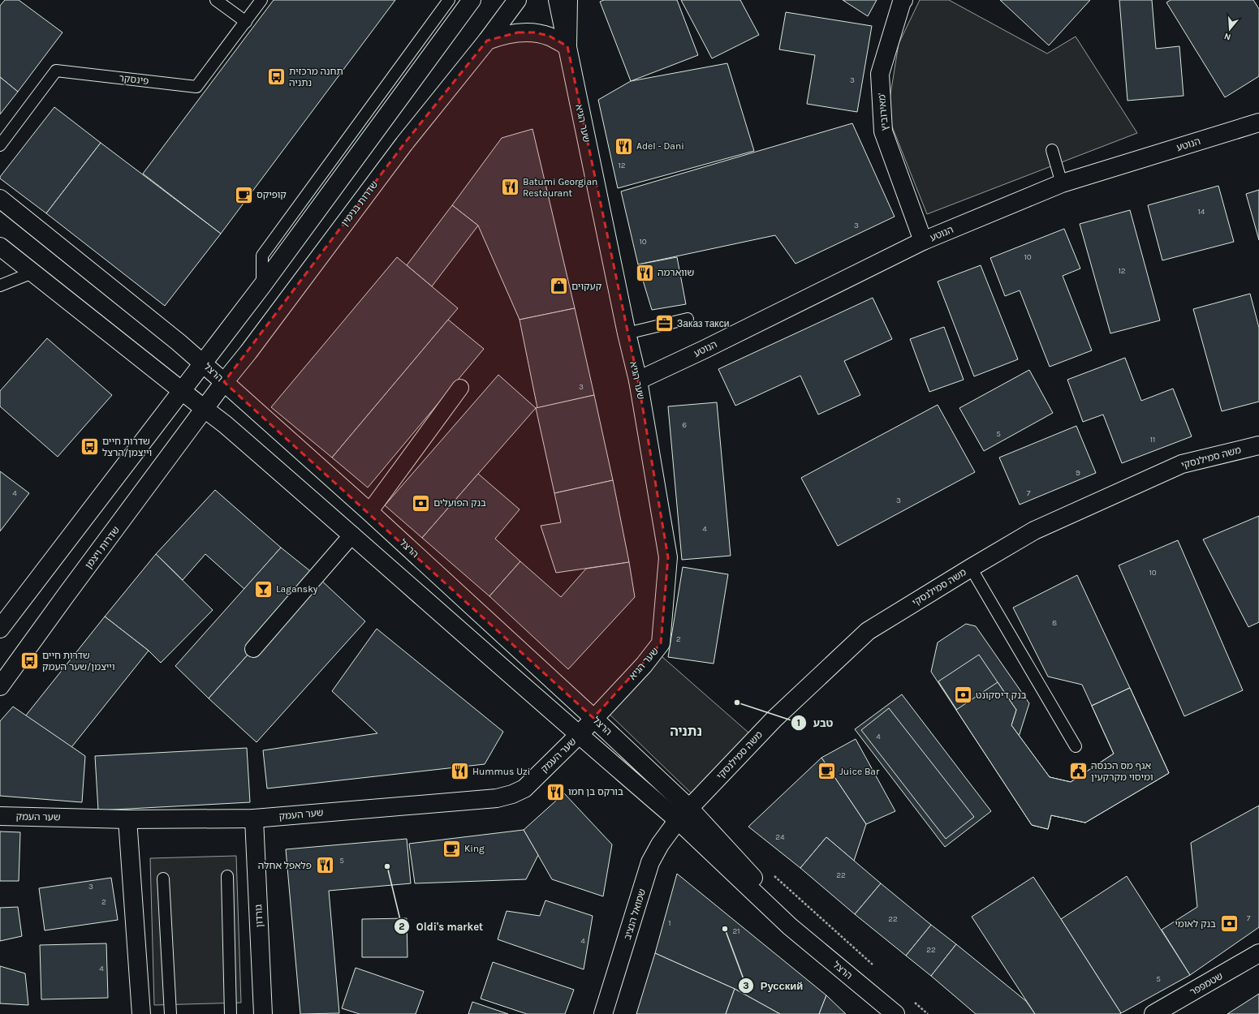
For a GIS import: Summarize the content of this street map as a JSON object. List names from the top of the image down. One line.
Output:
{"streets":{"street":["מאירוביץ'","שער הגיא","הנוטע","שדרות בנימין","הרצל","משה סמילנסקי","שדרות ויצמן","שער העמק","שמואל הנציב","גורדון","שטמפפר"],"lane":["פינסקר"]},"crossings":[["מאירוביץ'","הנוטע"],["שער הגיא","הנוטע"],["שער הגיא","הרצל"],["שער הגיא","שער העמק"],["שדרות בנימין","הרצל"],["שדרות בנימין","שדרות ויצמן"],["הרצל","משה סמילנסקי"],["הרצל","שדרות ויצמן"],["הרצל","שער העמק"],["הרצל","שמואל הנציב"],["משה סמילנסקי","שמואל הנציב"],["שער העמק","גורדון"]],"districts":["נתניה"],"places":{"bus stop":["תחנה מרכזית נתניה","שדרות חיים וייצמן/הרצל","שדרות חיים וייצמן/שער העמק"],"restaurant":["Adel - Dani","Batumi Georgian Restaurant","שווארמה","Hummus Uzi","בורקס בן חמו","פלאפל אחלה"],"cafe":["קופיקס","Juice Bar","King"],"shop":["קעקוים"],"office":["Заказ такси"],"bank":["בנק הפועלים","בנק דיסקונט","בנק לאומי"],"bar":["Lagansky"],"other":["טבע","Oldi's market","Русский"],"public building":["אגף מס הכנסה ומיסוי מקרקעין"]},"house_numbers":["3","12","14","3","10","10","12","3","6","5","11","9","4","7","3","4","10","8","2","4","24","5","22","3","2","7","22","1","21","4","22","4","5"],"north":"bottom"}
